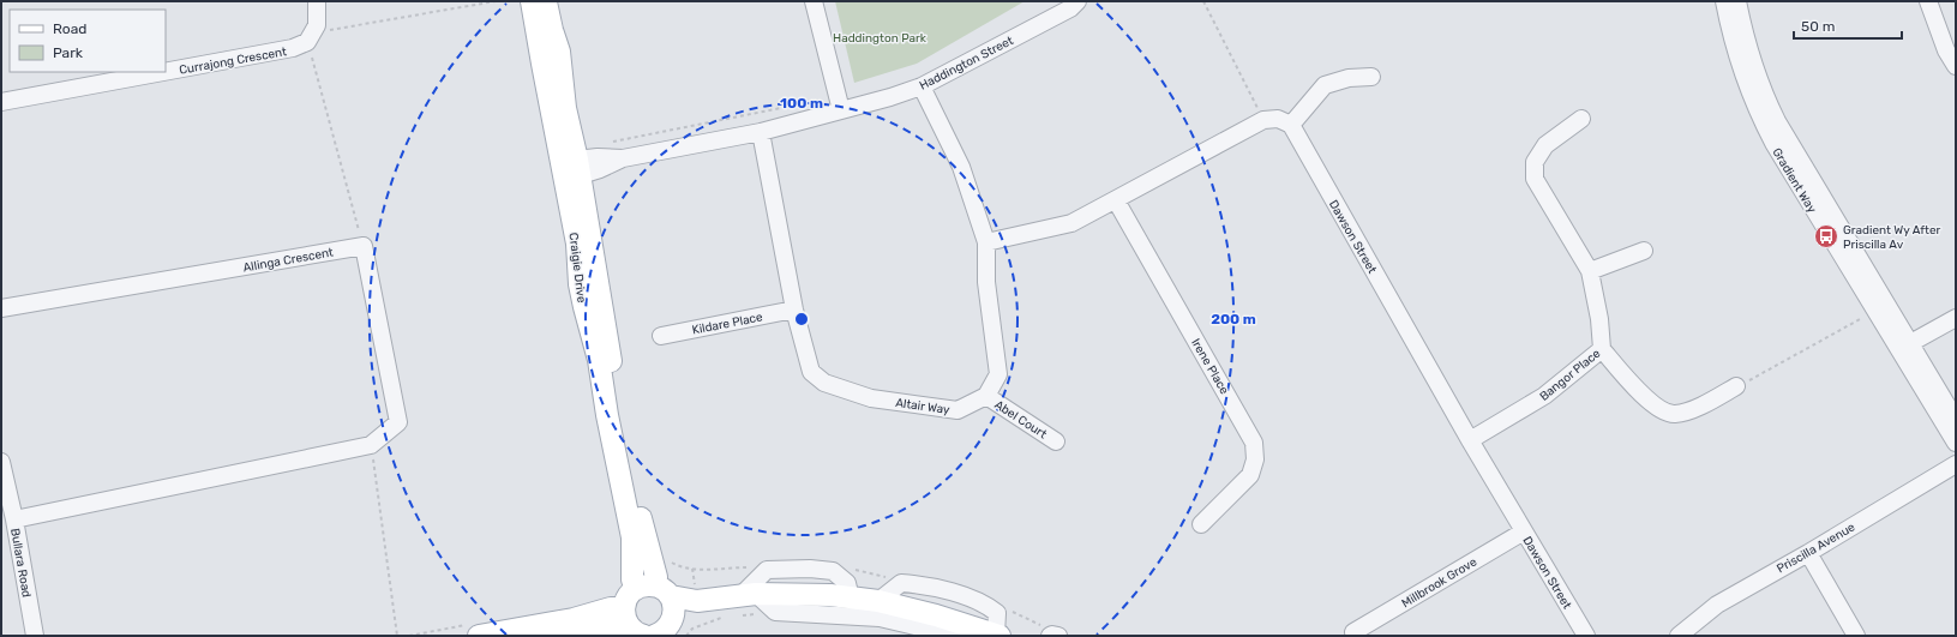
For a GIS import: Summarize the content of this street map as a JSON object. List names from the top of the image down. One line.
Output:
{"streets":{"main road":["Craigie Drive"],"street":["Currajong Crescent","Haddington Street","Gradient Way","Dawson Street","Allinga Crescent","Kildare Place","Irene Place","Bangor Place","Altair Way","Abel Court","Priscilla Avenue","Bullara Road","Millbrook Grove"]},"crossings":[["Haddington Street","Craigie Drive"],["Haddington Street","Altair Way"],["Dawson Street","Bangor Place"],["Dawson Street","Millbrook Grove"],["Kildare Place","Altair Way"],["Altair Way","Abel Court"]],"parks":["Haddington Park"],"places":{"bus stop":["Gradient Wy After Priscilla Av"]},"legend":["Road","Park"],"scale_bar":"50 m","rings":["100 m","200 m"]}
